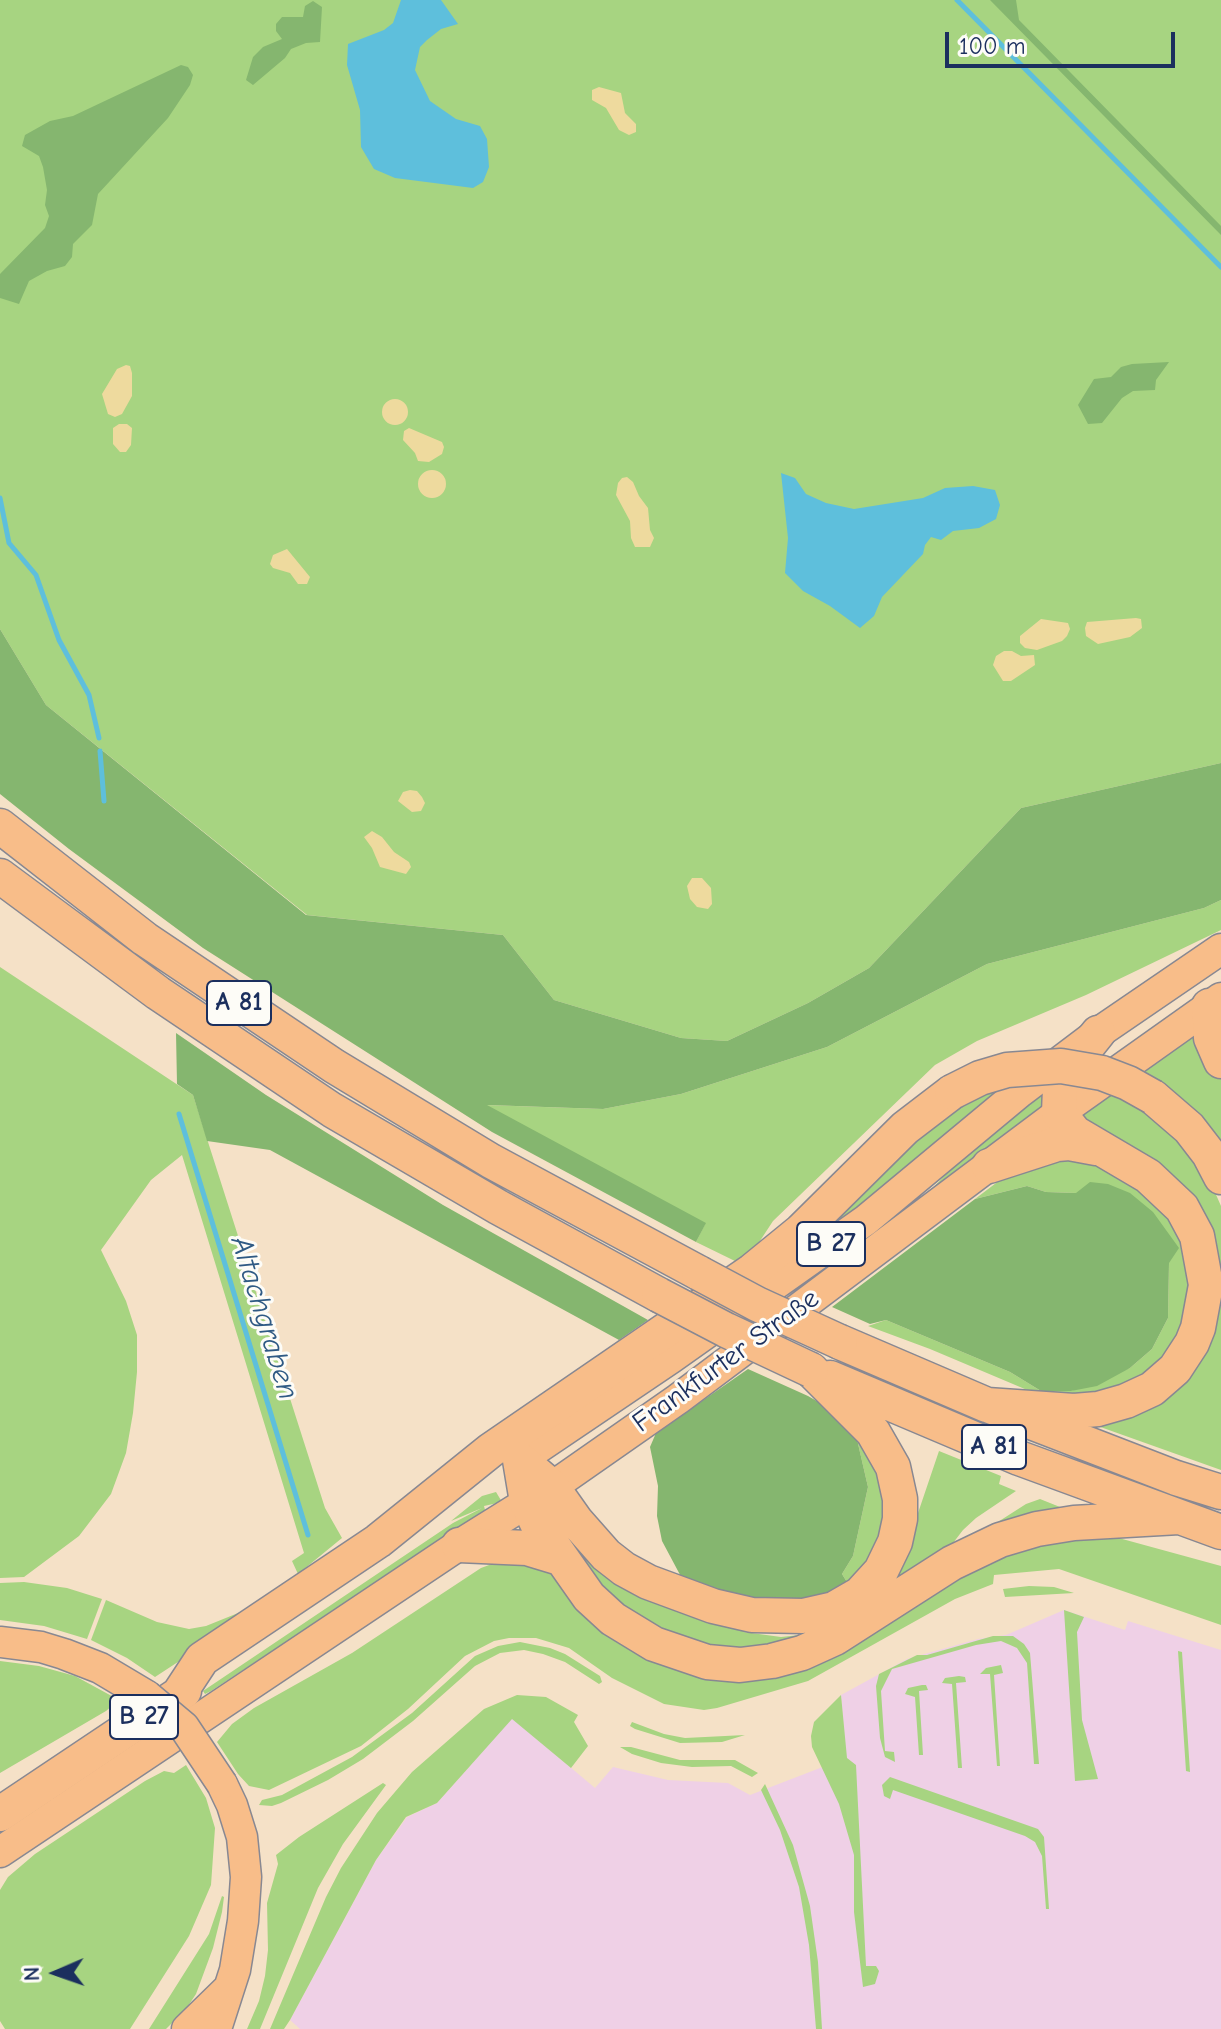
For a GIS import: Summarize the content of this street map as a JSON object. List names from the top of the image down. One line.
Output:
{"streets":{"highway":["A 81","B 27","Frankfurter Straße"]},"crossings":[["B 27","Frankfurter Straße"]],"water":["Altachgraben"],"scale_bar":"100 m","north":"left"}
